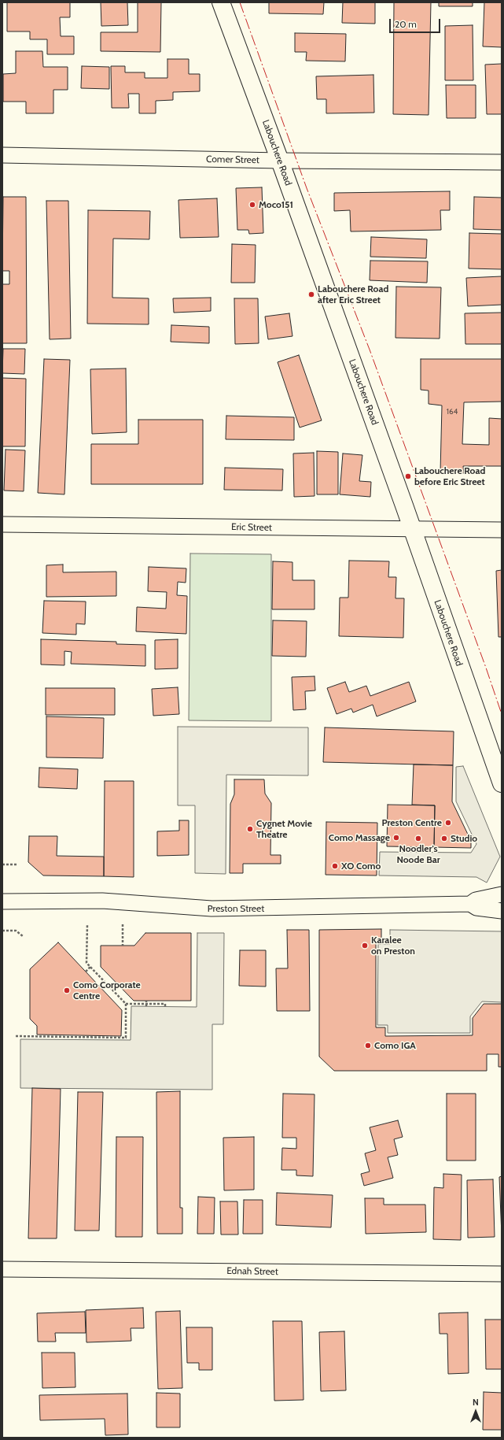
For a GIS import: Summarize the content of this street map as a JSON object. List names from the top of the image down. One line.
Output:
{"streets":{"main road":["Labouchere Road"],"street":["Comer Street","Eric Street","Preston Street","Ednah Street"]},"crossings":[["Labouchere Road","Comer Street"],["Labouchere Road","Eric Street"]],"places":["Moco151","Labouchere Road after Eric Street","Labouchere Road before Eric Street","Preston Centre","Cygnet Movie Theatre","Como Massage","Noodler's Noode Bar","Studio","XO Como","Karalee on Preston","Como Corporate Centre","Como IGA"],"house_numbers":["164"],"scale_bar":"20 m","north":"top"}
